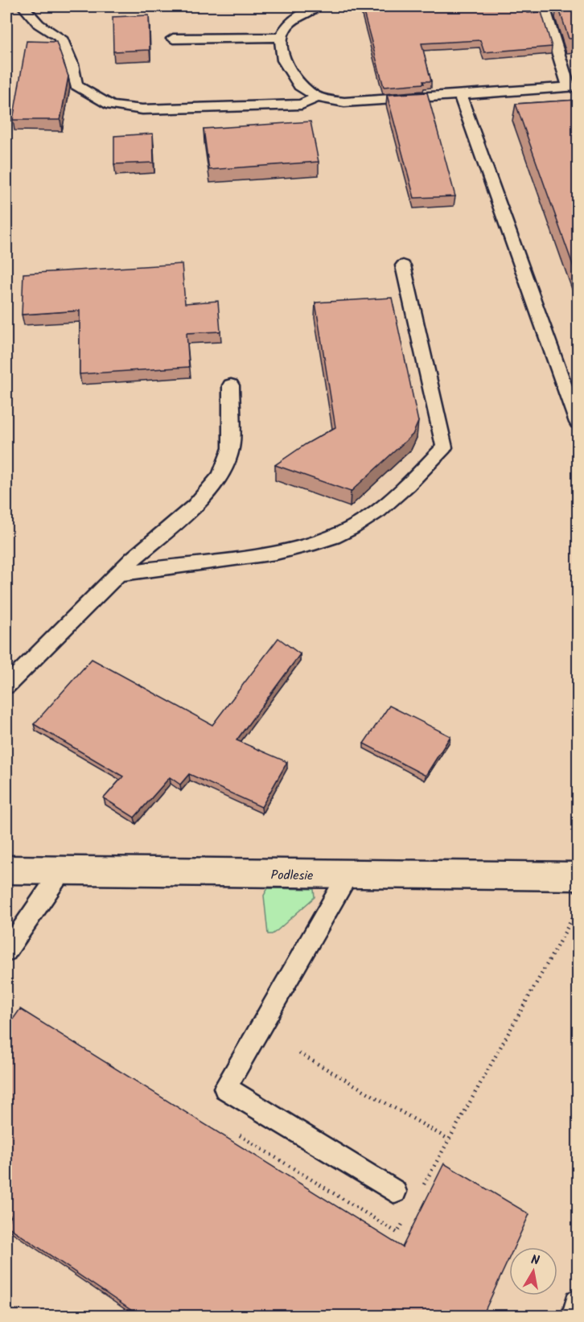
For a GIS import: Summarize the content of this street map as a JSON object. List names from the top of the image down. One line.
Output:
{"streets":{"street":["Podlesie"]},"north":"top"}
